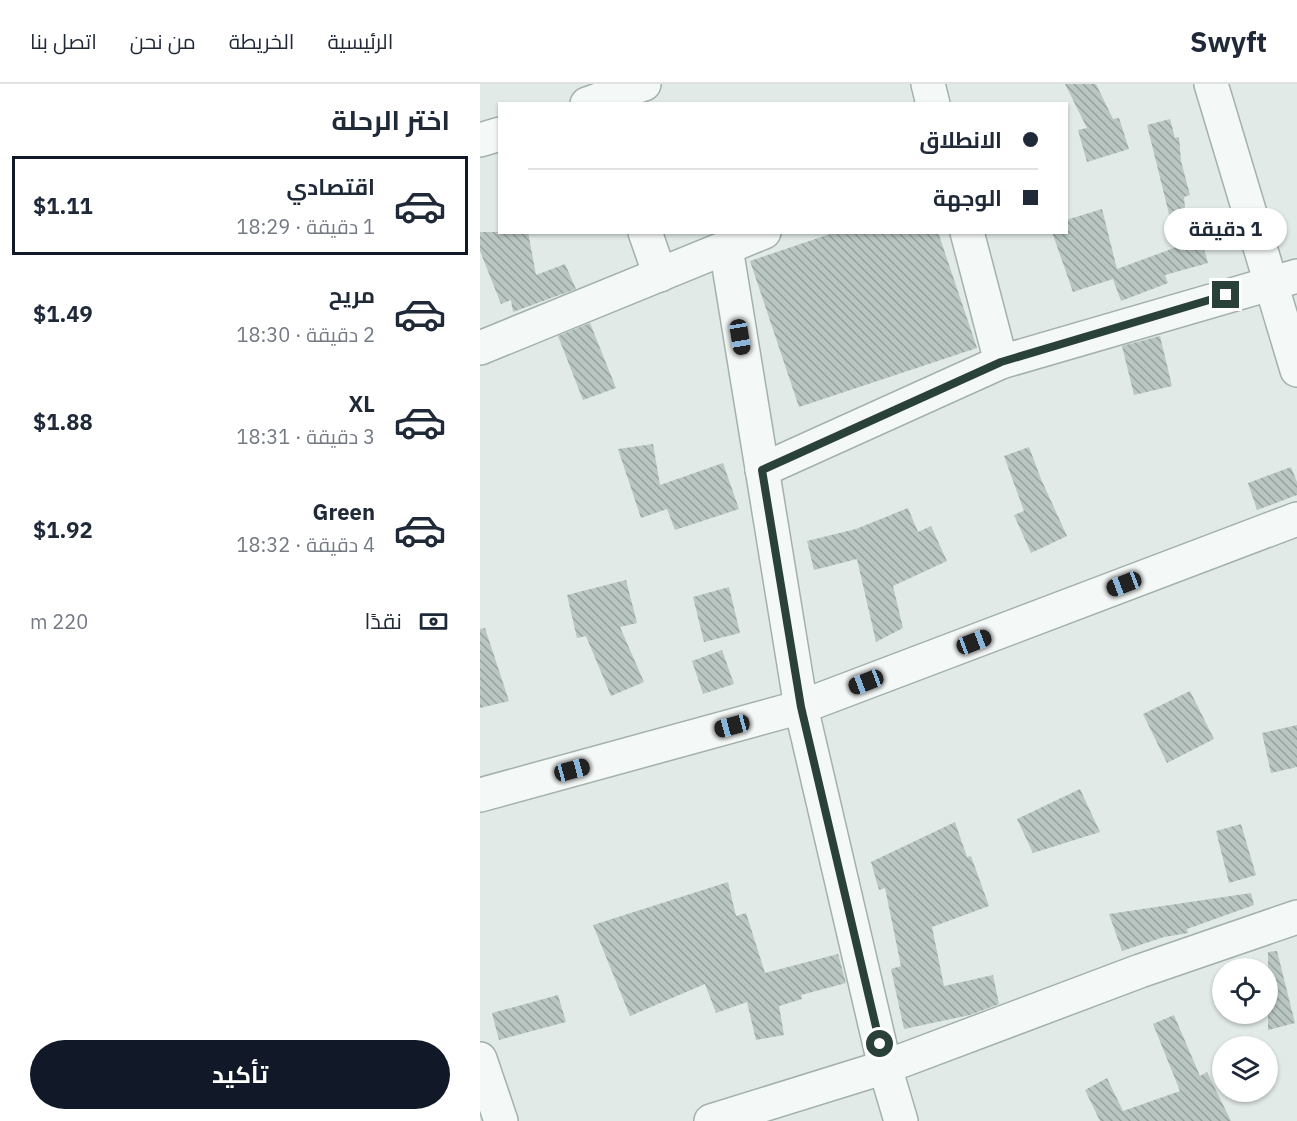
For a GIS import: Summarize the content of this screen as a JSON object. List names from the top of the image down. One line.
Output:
{"page":{"header":"Swyft","nav":["الرئيسية","الخريطة","من نحن","اتصل بنا"],"heading":"اختر الرحلة","banner":["الانطلاق","الوجهة"],"list":[{"name":"اقتصادي","note":"1 دقيقة · 18:29","value":"$1.11"},{"name":"مريح","note":"2 دقيقة · 18:30","value":"$1.49"},{"name":"XL","note":"3 دقيقة · 18:31","value":"$1.88"},{"name":"Green","note":"4 دقيقة · 18:32","value":"$1.92"}],"bubble":"1 دقيقة","pay":["نقدًا","220 m"],"buttons":"تأكيد"}}
